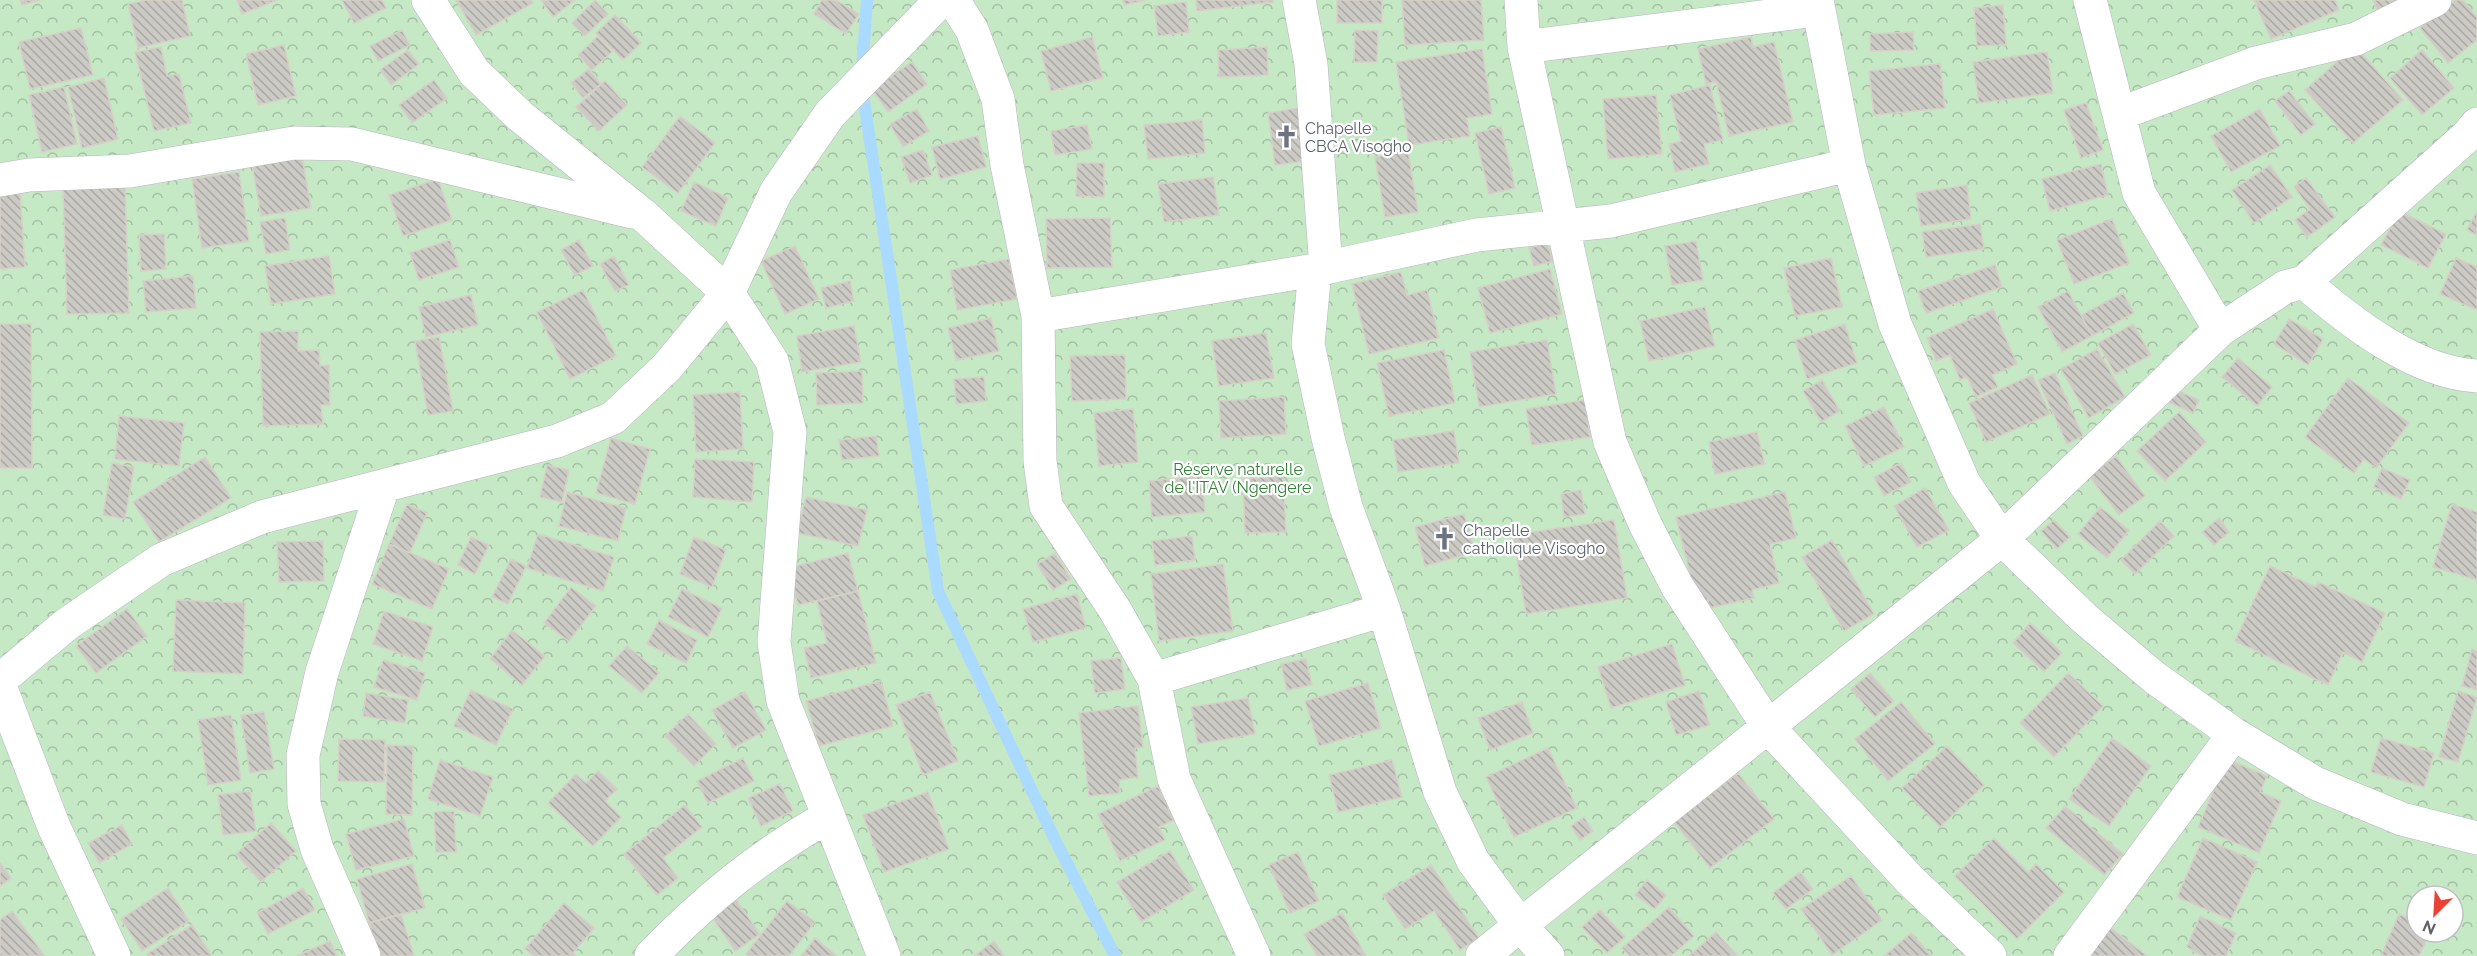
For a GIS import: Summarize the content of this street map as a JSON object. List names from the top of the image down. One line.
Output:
{"parks":["Réserve naturelle de l'ITAV (Ngengere"],"places":{"church":["Chapelle CBCA Visogho","Chapelle catholique Visogho"]},"north":"bottom left"}
